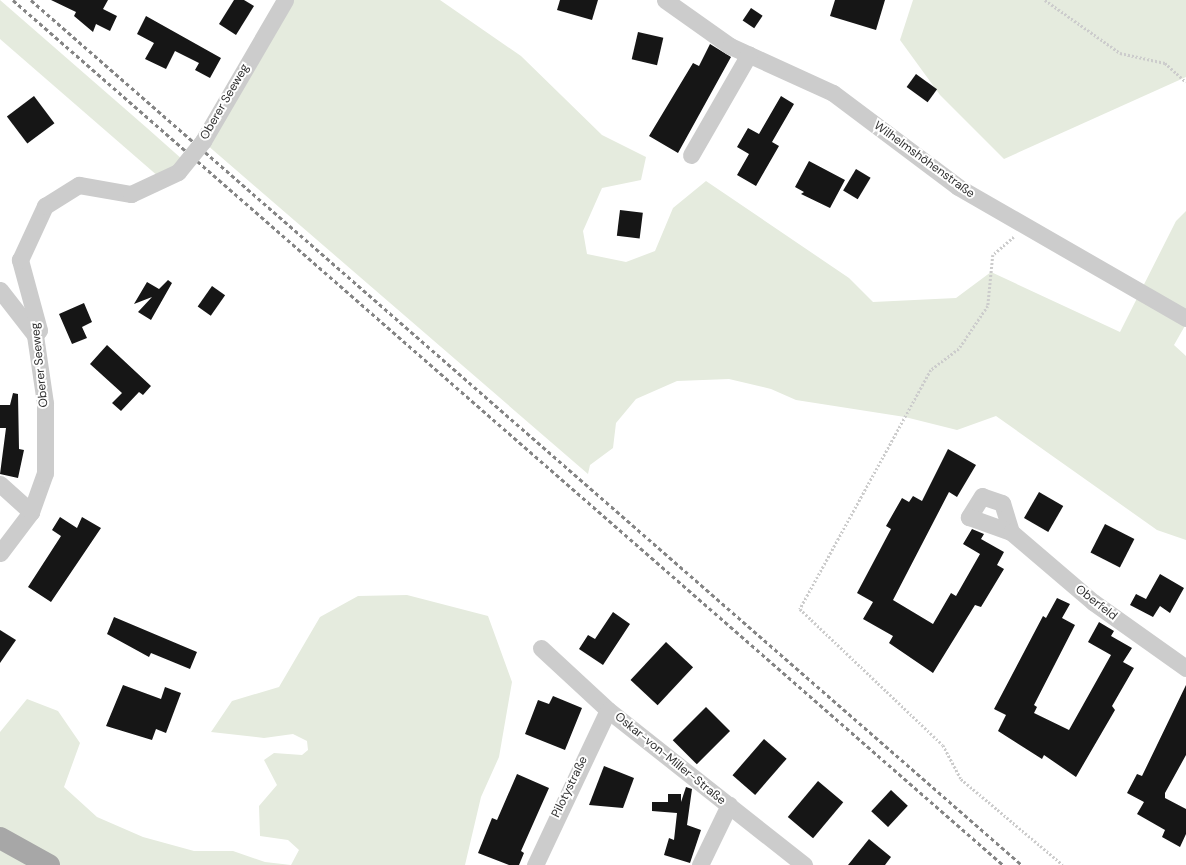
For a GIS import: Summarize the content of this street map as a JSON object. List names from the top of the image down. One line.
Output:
{"streets":{"street":["Oberer Seeweg","Wilhelmshöhenstraße","Oberfeld","Oskar-von-Miller-Straße","Pilotystraße"]},"crossings":[["Oskar-von-Miller-Straße","Pilotystraße"]]}
